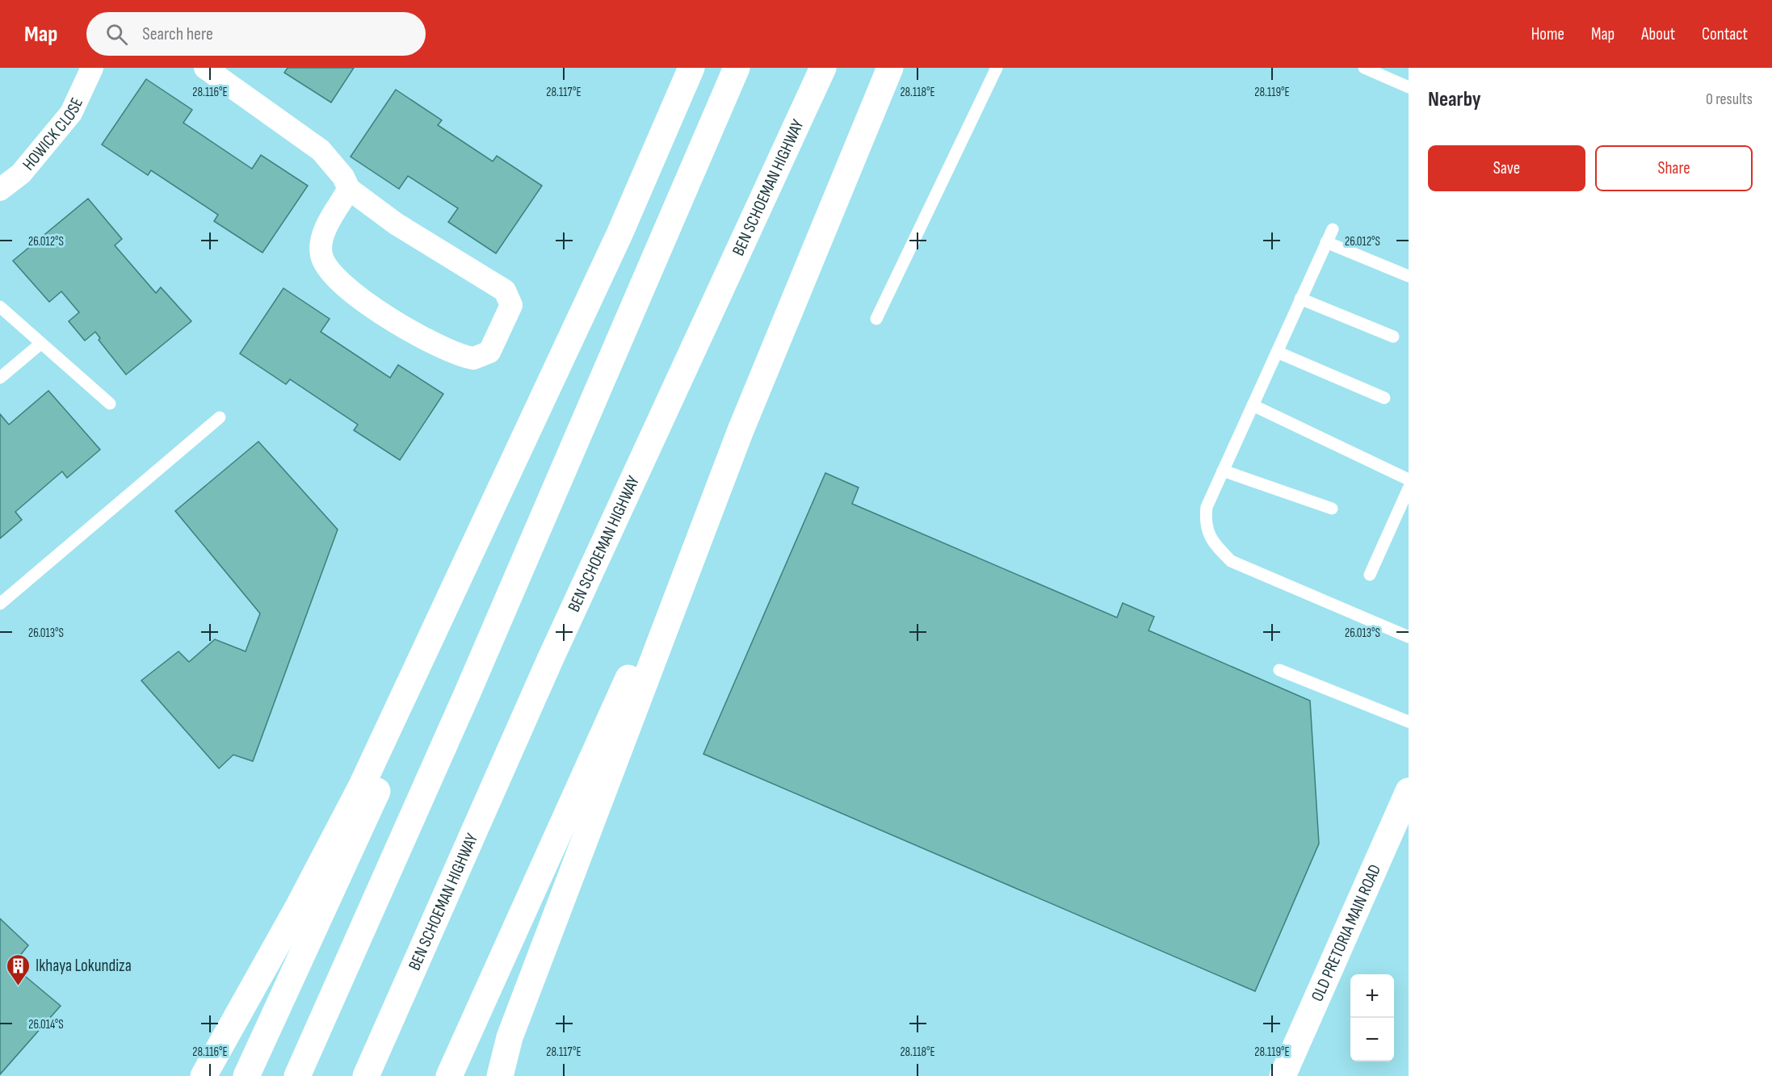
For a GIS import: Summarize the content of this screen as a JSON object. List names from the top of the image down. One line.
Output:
{"streets":{"main road":["BEN SCHOEMAN HIGHWAY","OLD PRETORIA MAIN ROAD"],"street":["HOWICK CLOSE"]},"places":{"building":["Ikhaya Lokundiza"]},"page":{"header":"Map","search":"Search here","nav":["Home","Map","About","Contact"],"heading":["Nearby","0 results"],"buttons":["Save","Share"],"map_buttons":["+","−"]},"coordinates":["28.116°E","28.117°E","28.118°E","28.119°E","26.012°S","26.013°S","26.014°S"]}
